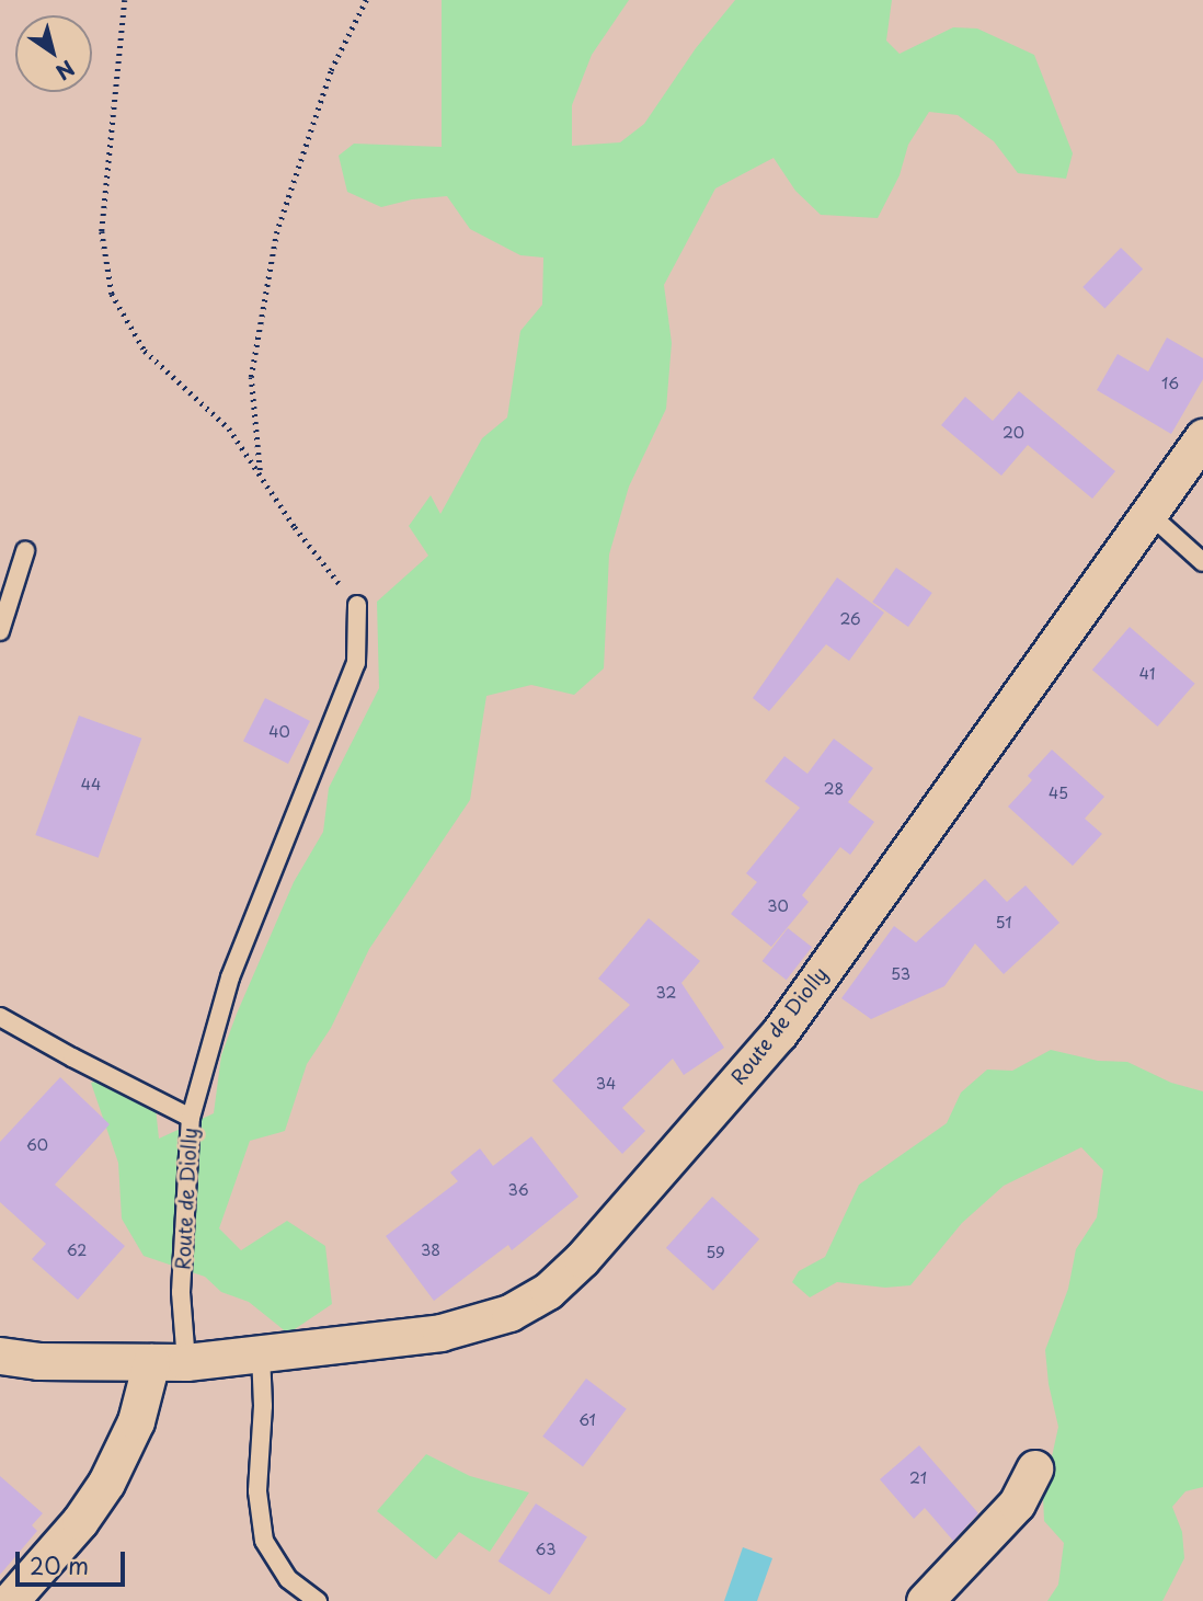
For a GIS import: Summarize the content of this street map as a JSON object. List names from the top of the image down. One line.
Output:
{"streets":{"street":["Route de Diolly"]},"house_numbers":["16","20","26","41","40","44","28","45","30","51","53","32","34","60","36","62","38","59","61","21","63"],"scale_bar":"20 m","north":"bottom right"}
